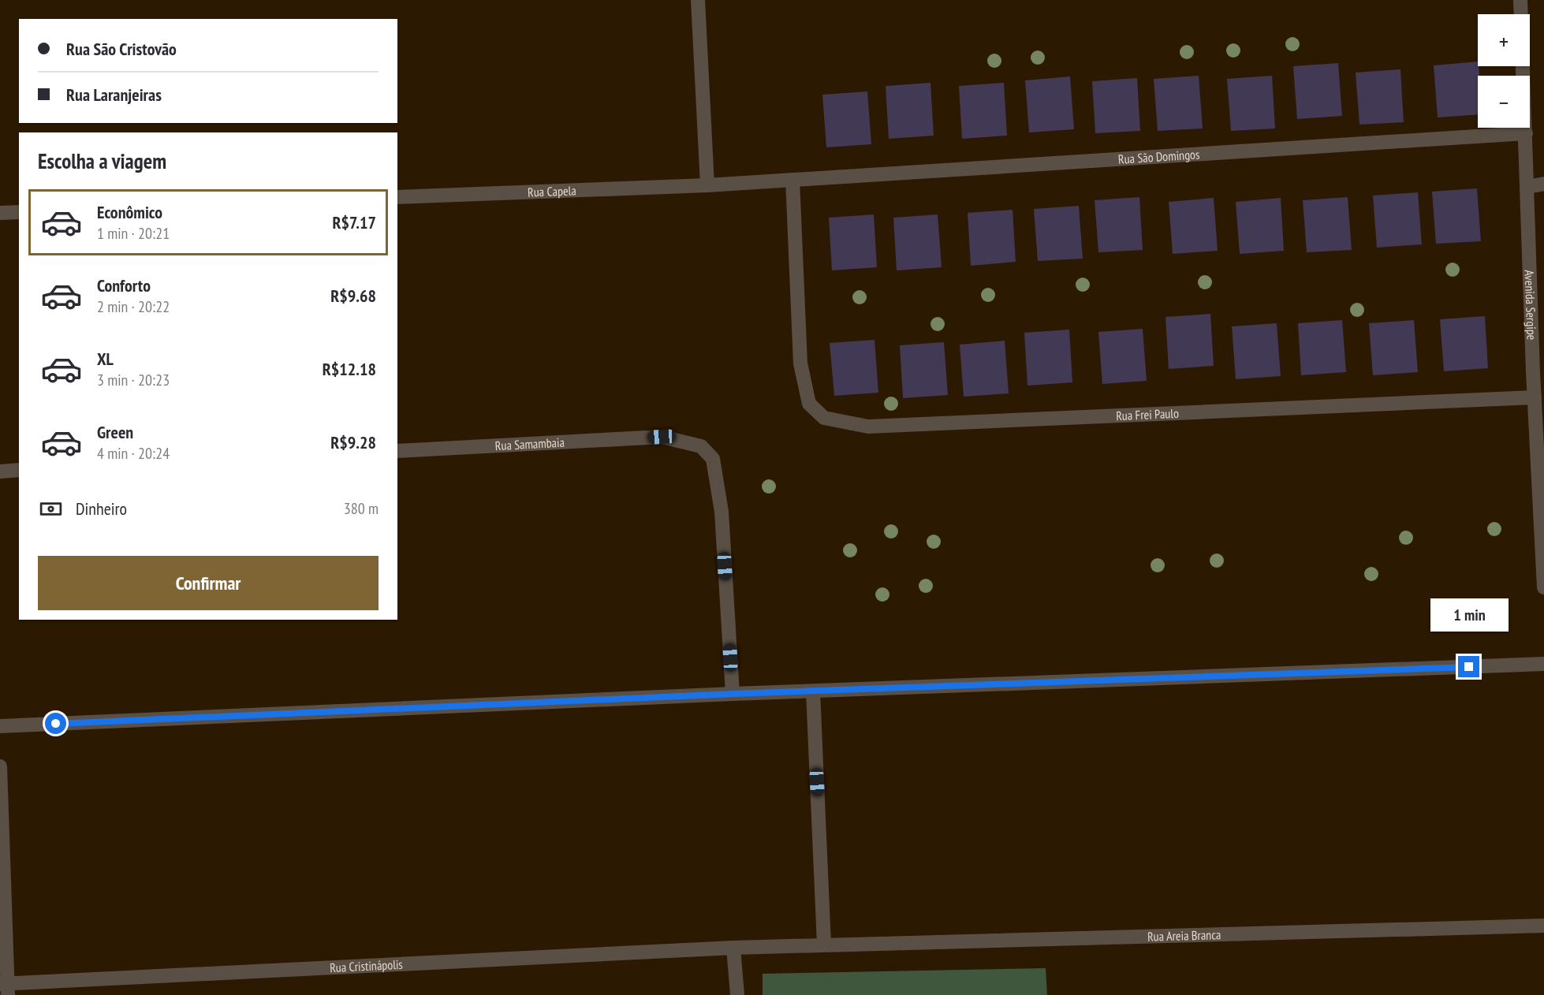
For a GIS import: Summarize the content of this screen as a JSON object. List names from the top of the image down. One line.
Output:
{"streets":{"street":["Rua São Domingos","Rua Capela","Avenida Sergipe","Rua Frei Paulo","Rua Samambaia","Rua Areia Branca","Rua Cristinápolis"]},"crossings":[["Rua São Domingos","Rua Capela"],["Rua São Domingos","Avenida Sergipe"],["Rua São Domingos","Rua Frei Paulo"],["Avenida Sergipe","Rua Frei Paulo"],["Rua Areia Branca","Rua Cristinápolis"]],"page":{"map_buttons":["+","−"],"banner":["Rua São Cristovão","Rua Laranjeiras"],"heading":"Escolha a viagem","list":[{"name":"Econômico","note":"1 min · 20:21","value":"R$7.17"},{"name":"Conforto","note":"2 min · 20:22","value":"R$9.68"},{"name":"XL","note":"3 min · 20:23","value":"R$12.18"},{"name":"Green","note":"4 min · 20:24","value":"R$9.28"}],"pay":["Dinheiro","380 m"],"buttons":"Confirmar","bubble":"1 min"}}
